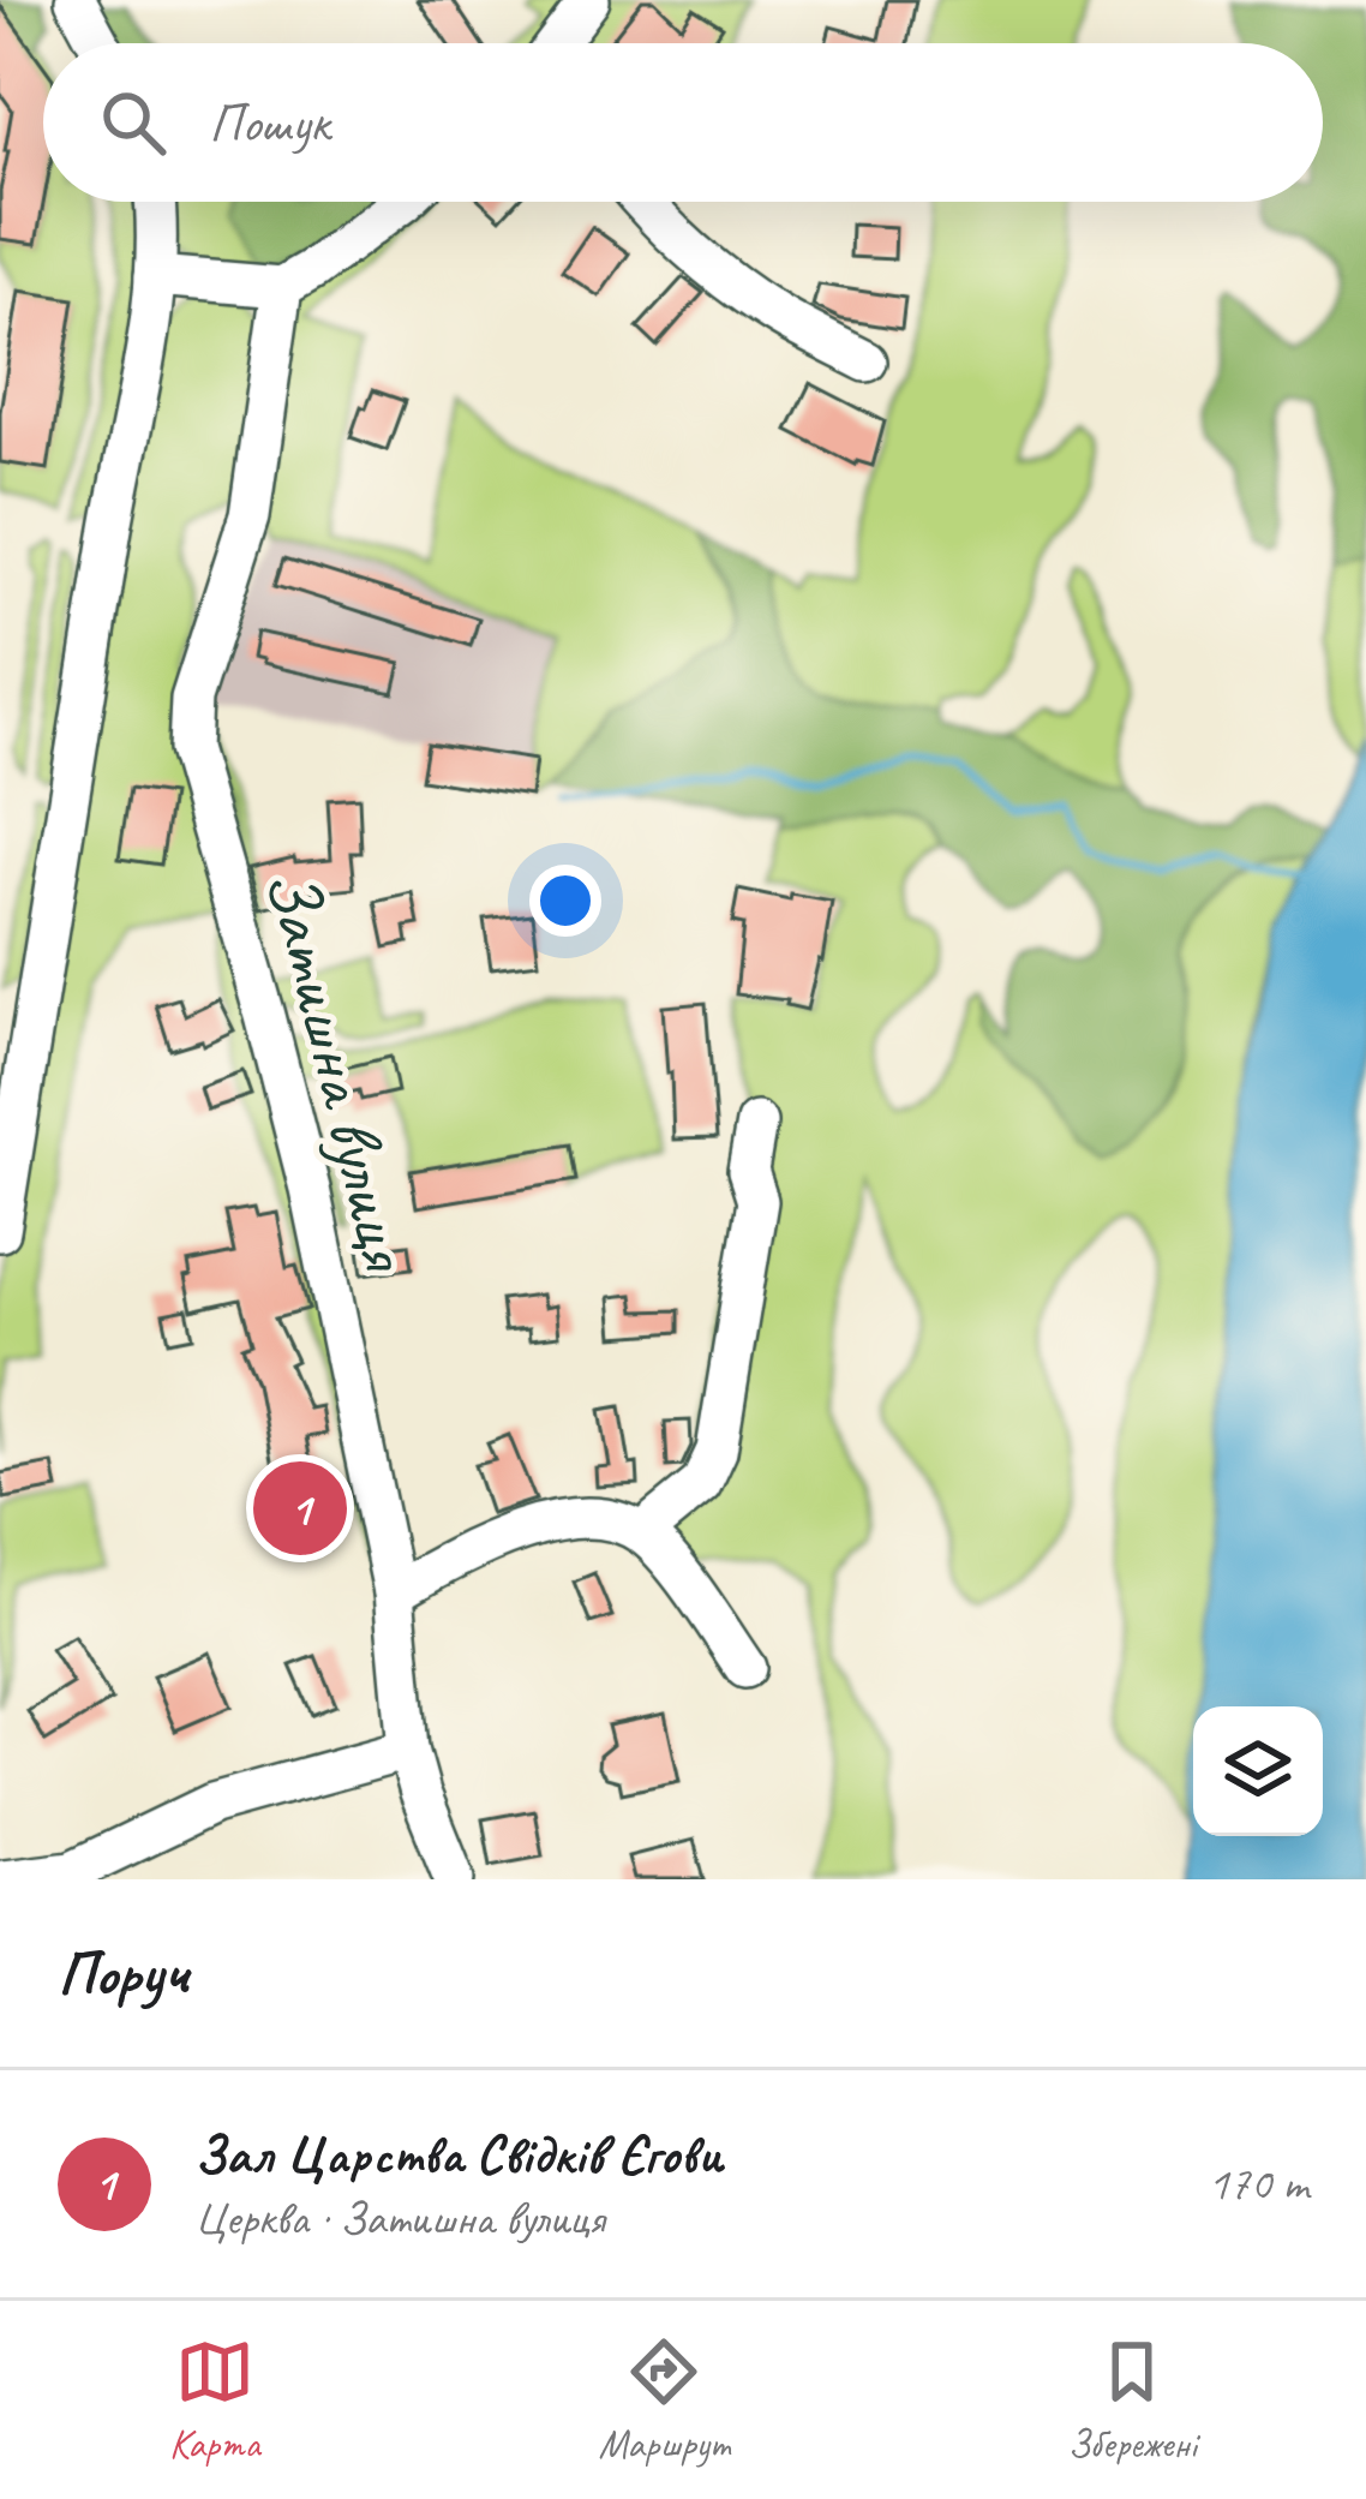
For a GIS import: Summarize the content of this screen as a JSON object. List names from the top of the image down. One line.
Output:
{"streets":{"street":["Затишна вулиця"]},"page":{"search":"Пошук","pins":"1","heading":"Поруч","list":[{"mark":"1","name":"Зал Царства Свідків Єгови","note":"Церква · Затишна вулиця","value":"170 m"}],"nav":["Карта","Маршрут","Збережені"]}}
